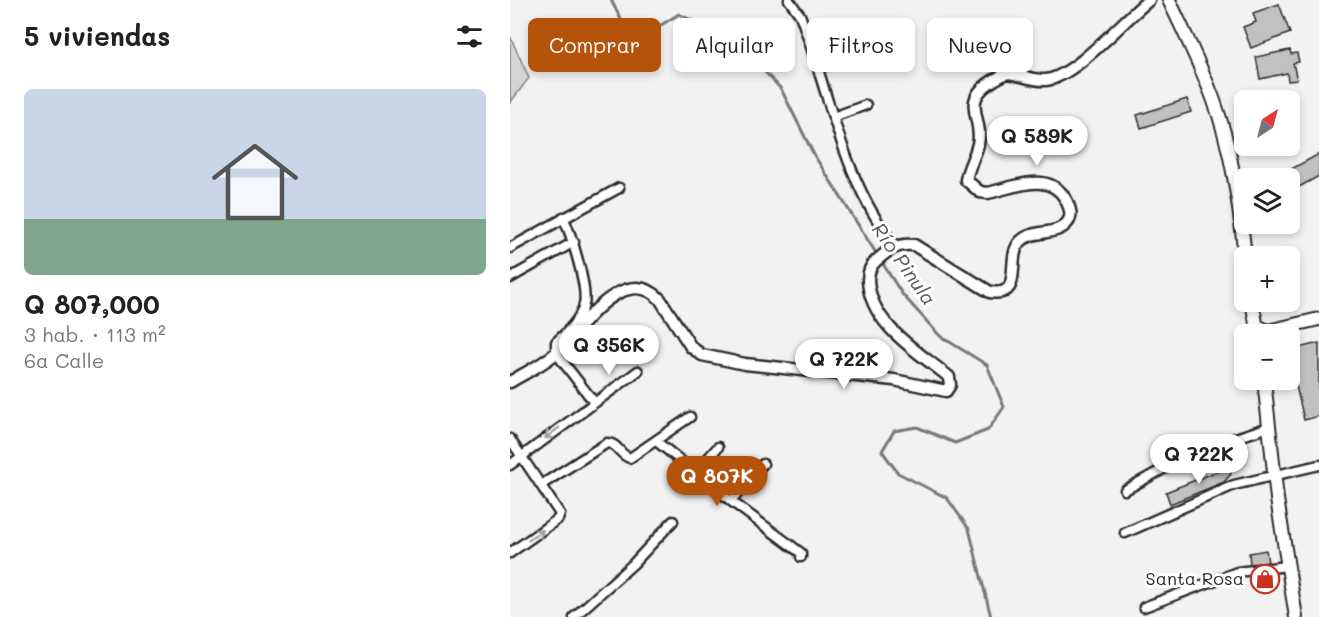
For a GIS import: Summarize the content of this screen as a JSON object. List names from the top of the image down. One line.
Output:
{"water":["Río Pinula"],"places":{"shop":["Santa Rosa"]},"north":"top right","page":{"heading":"5 viviendas","chip":["Comprar","Alquilar","Filtros","Nuevo"],"list":[{"name":"Q 807,000","note":"3 hab. · 113 m² · 6a Calle"}],"map_buttons":["+","−"],"price":["Q 589K","Q 356K","Q 722K","Q 722K","Q 807K"]}}
